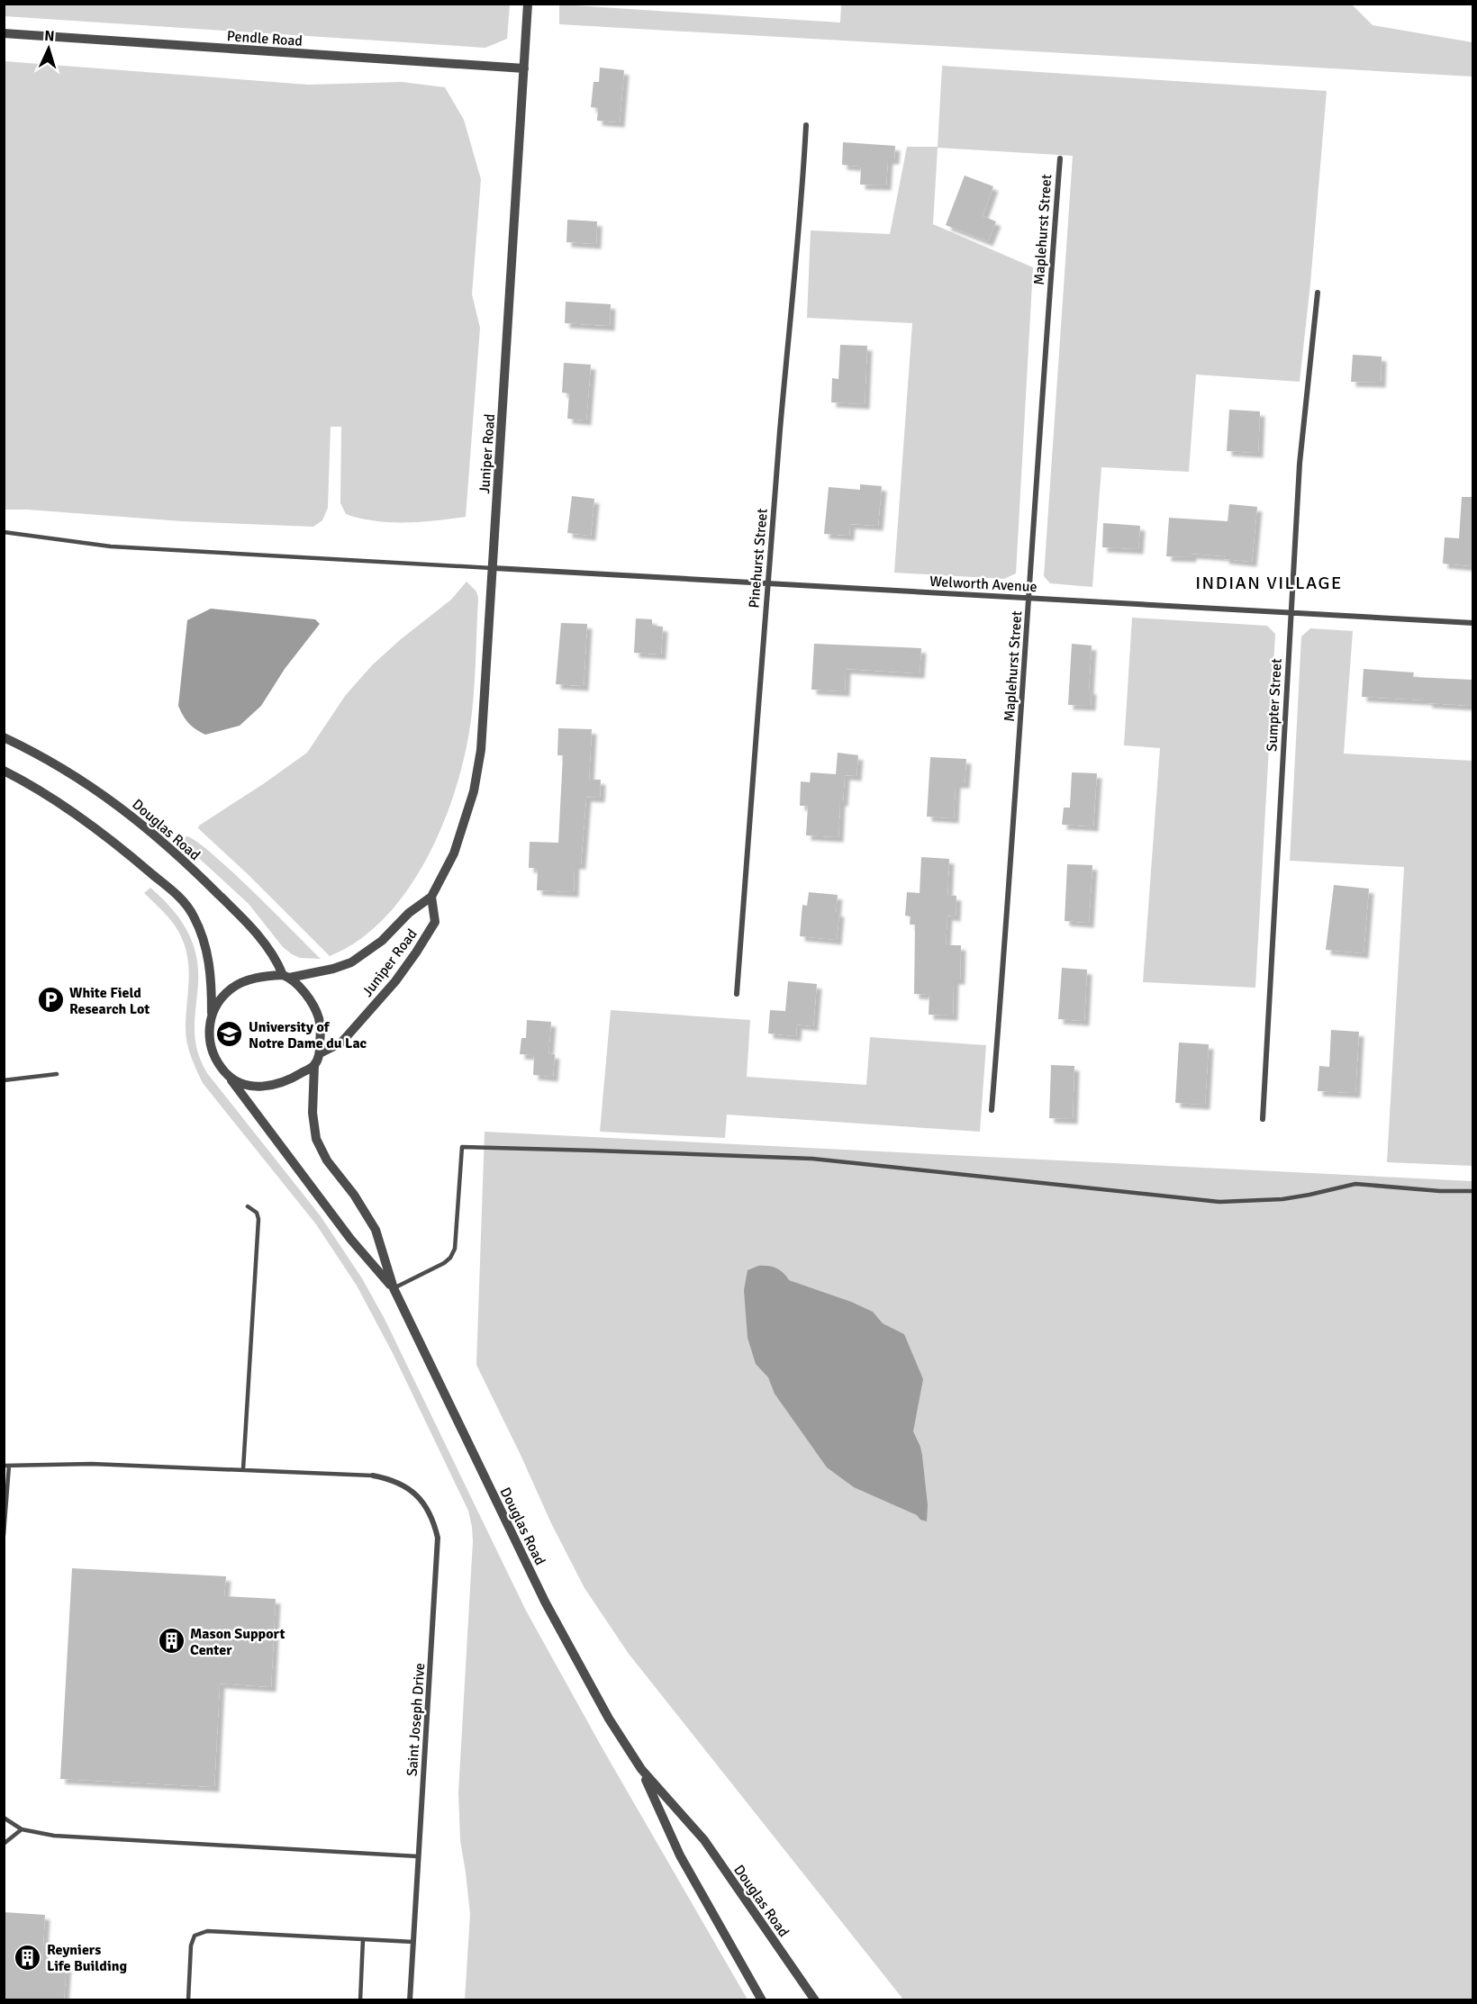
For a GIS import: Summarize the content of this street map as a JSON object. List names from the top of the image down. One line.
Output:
{"streets":{"street":["Pendle Road","Maplehurst Street","Juniper Road","Pinehurst Street","Welworth Avenue","Sumpter Street","Douglas Road","Saint Joseph Drive"]},"crossings":[["Pendle Road","Juniper Road"],["Maplehurst Street","Welworth Avenue"],["Juniper Road","Welworth Avenue"],["Juniper Road","Douglas Road"],["Pinehurst Street","Welworth Avenue"],["Welworth Avenue","Sumpter Street"]],"districts":["INDIAN VILLAGE"],"places":{"parking":["White Field Research Lot"],"school or university":["University of Notre Dame du Lac"],"building":["Mason Support Center","Reyniers Life Building"]},"north":"top"}
